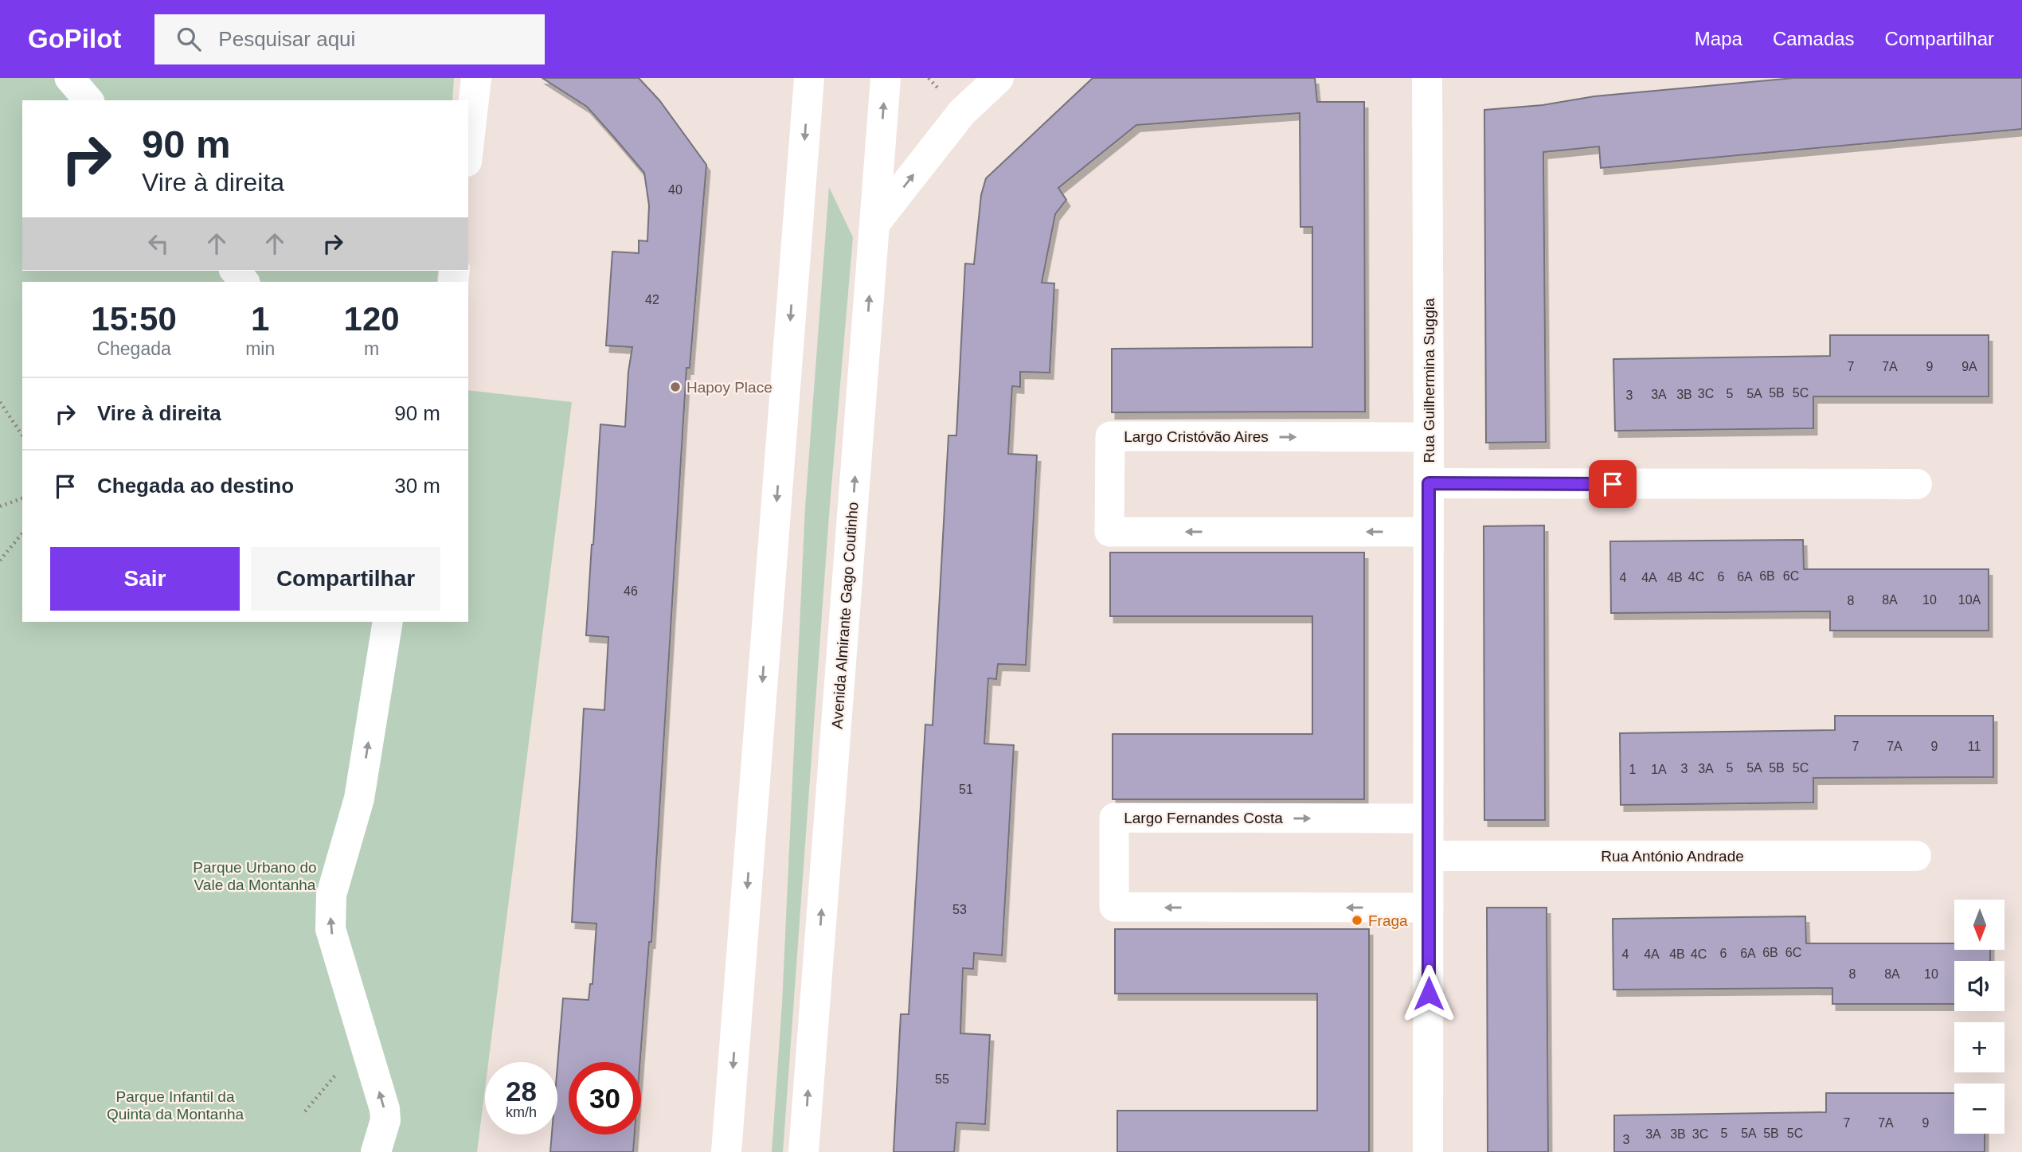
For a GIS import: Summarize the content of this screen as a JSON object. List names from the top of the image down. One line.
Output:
{"streets":{"street":["Rua Guilhermina Suggia","Largo Cristóvão Aires","Avenida Almirante Gago Coutinho","Largo Fernandes Costa","Rua António Andrade"]},"crossings":[["Rua Guilhermina Suggia","Largo Cristóvão Aires"],["Rua Guilhermina Suggia","Largo Fernandes Costa"],["Rua Guilhermina Suggia","Rua António Andrade"]],"parks":["Parque Urbano do Vale da Montanha","Parque Infantil da Quinta da Montanha"],"places":["Hapoy Place","Fraga"],"house_numbers":["40","42","7","7A","9","9A","5B","5C","3C","5","5A","3A","3B","3","6B","6C","4C","6","6A","4","4A","4B","46","8A","10","10A","8","7","7A","9","11","5","5A","5B","5C","3","3A","1","1A","51","53","6B","6C","6","6A","4","4A","4B","4C","8","8A","10","55","7","7A","9","5","5A","5B","5C","3A","3B","3C","3"],"north":"bottom","page":{"header":"GoPilot","search":"Pesquisar aqui","nav":["Mapa","Camadas","Compartilhar"],"turn":["90 m","Vire à direita"],"eta":["15:50","Chegada","1","min","120","m"],"list":[{"name":"Vire à direita","value":"90 m"},{"name":"Chegada ao destino","value":"30 m"}],"buttons":["Sair","Compartilhar"],"map_buttons":["+","−"],"speed":"28 km/h","limit":"30"}}
